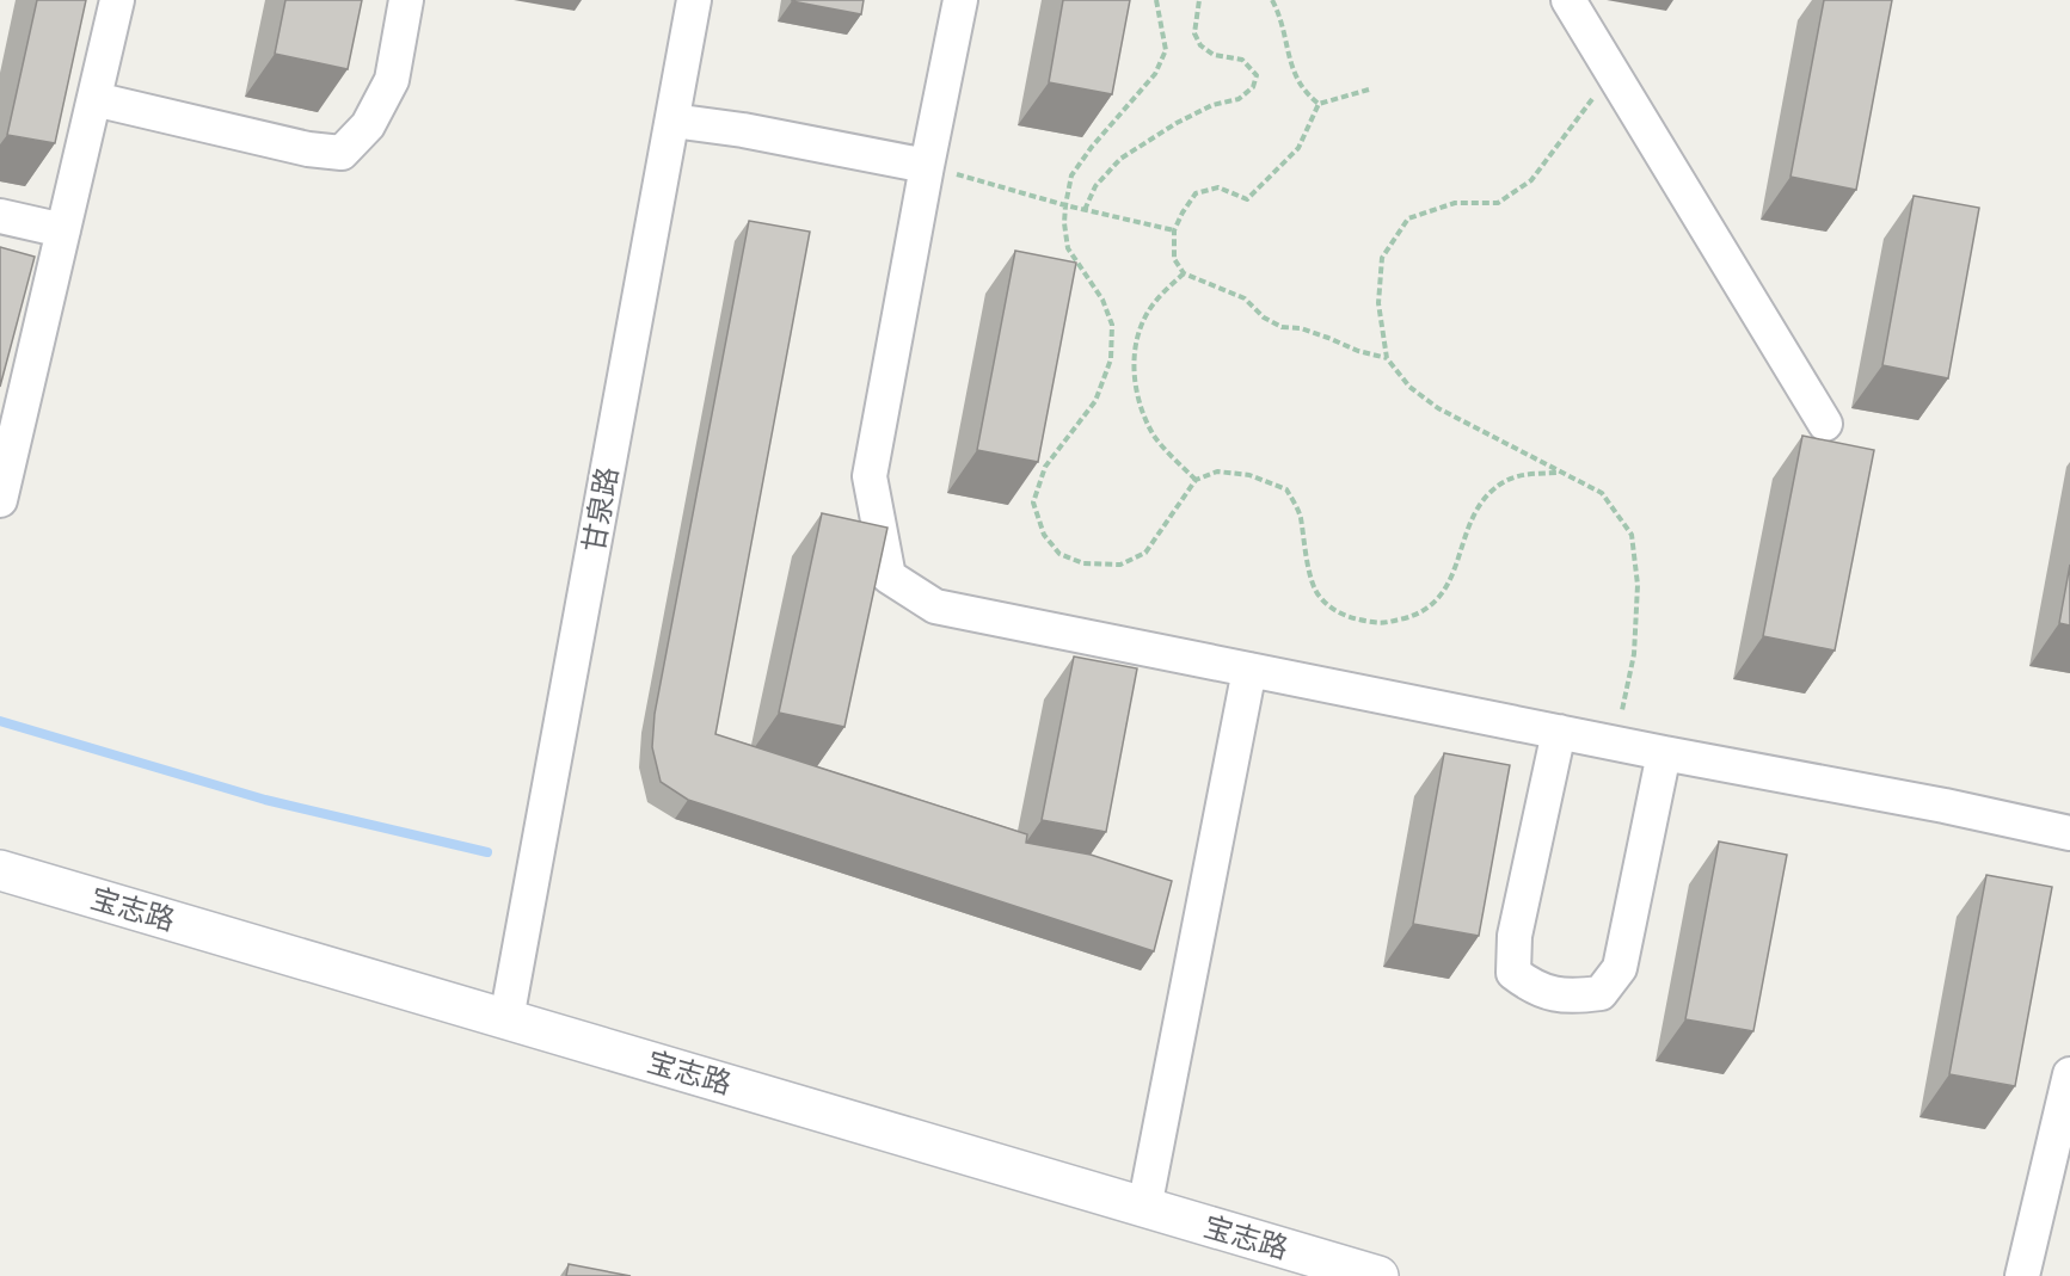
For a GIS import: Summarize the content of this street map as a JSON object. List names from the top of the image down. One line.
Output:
{"streets":{"street":["甘泉路","宝志路"]},"crossings":[["甘泉路","宝志路"]]}
